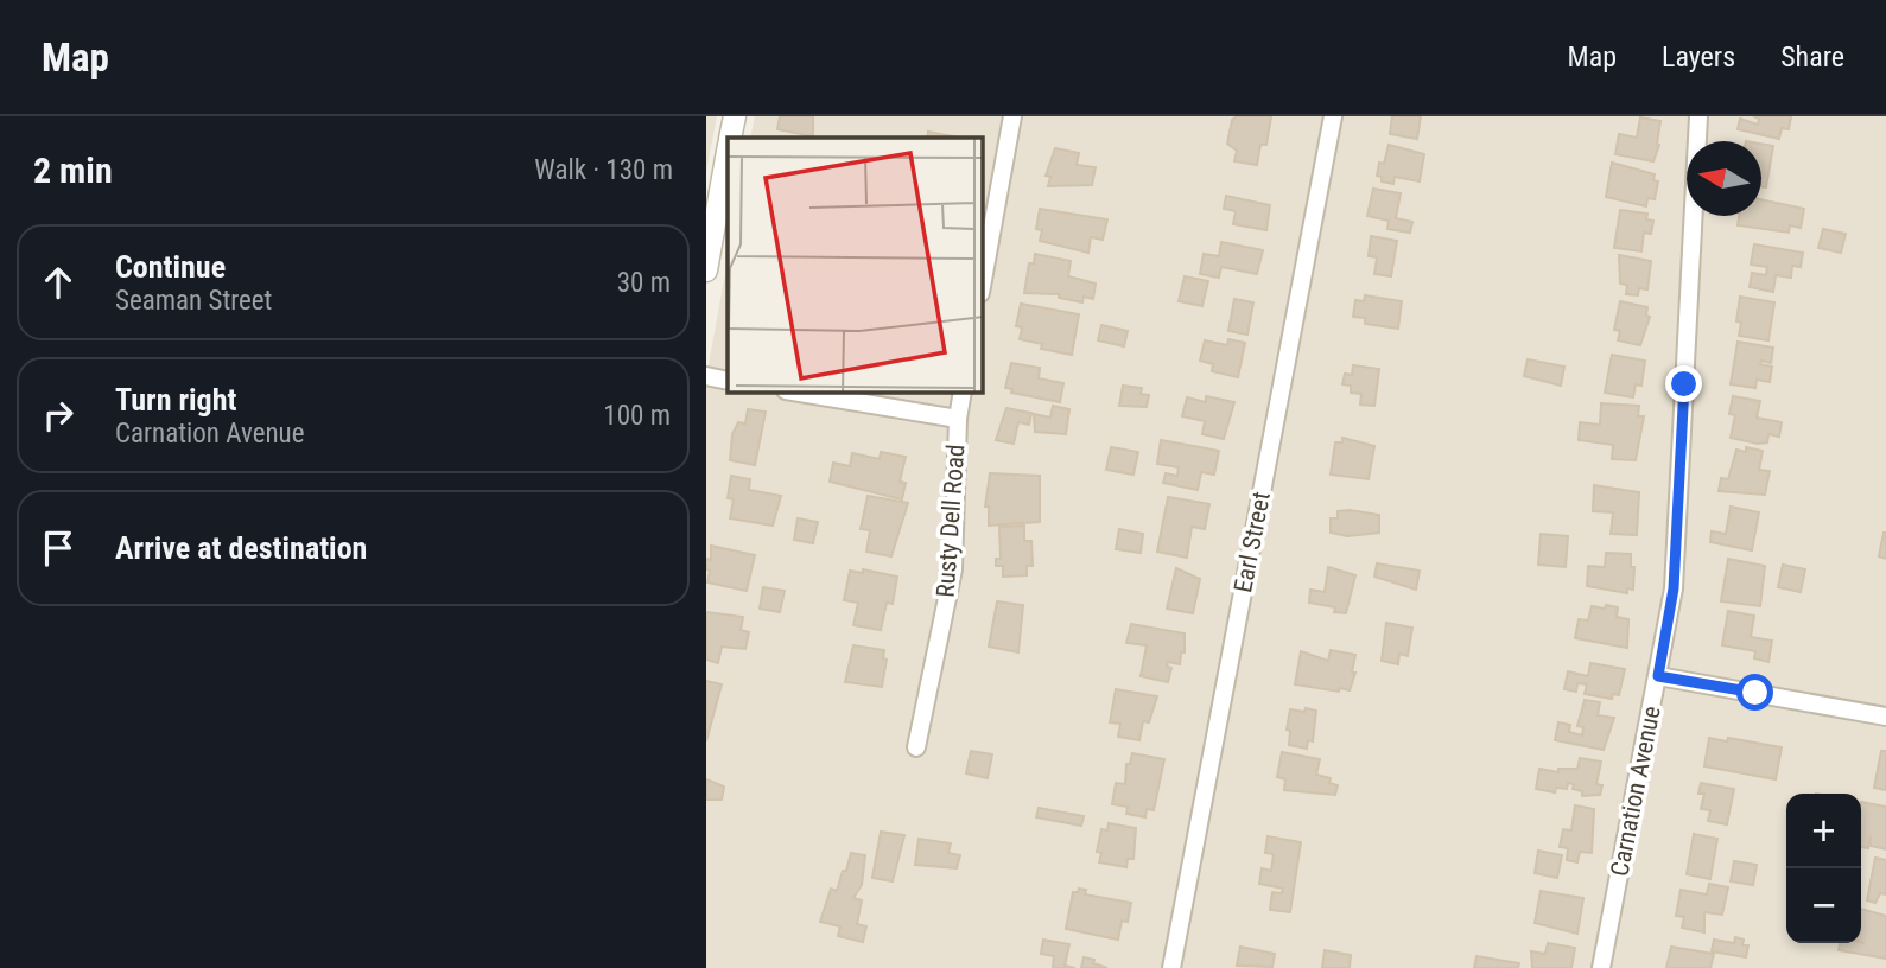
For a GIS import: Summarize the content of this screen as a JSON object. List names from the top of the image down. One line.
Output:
{"streets":{"street":["Rusty Dell Road","Earl Street","Carnation Avenue"]},"north":"left","page":{"header":"Map","nav":["Map","Layers","Share"],"heading":["2 min","Walk · 130 m"],"list":[["Continue","Seaman Street","30 m"],["Turn right","Carnation Avenue","100 m"],"Arrive at destination"],"map_buttons":["+","−"]}}
